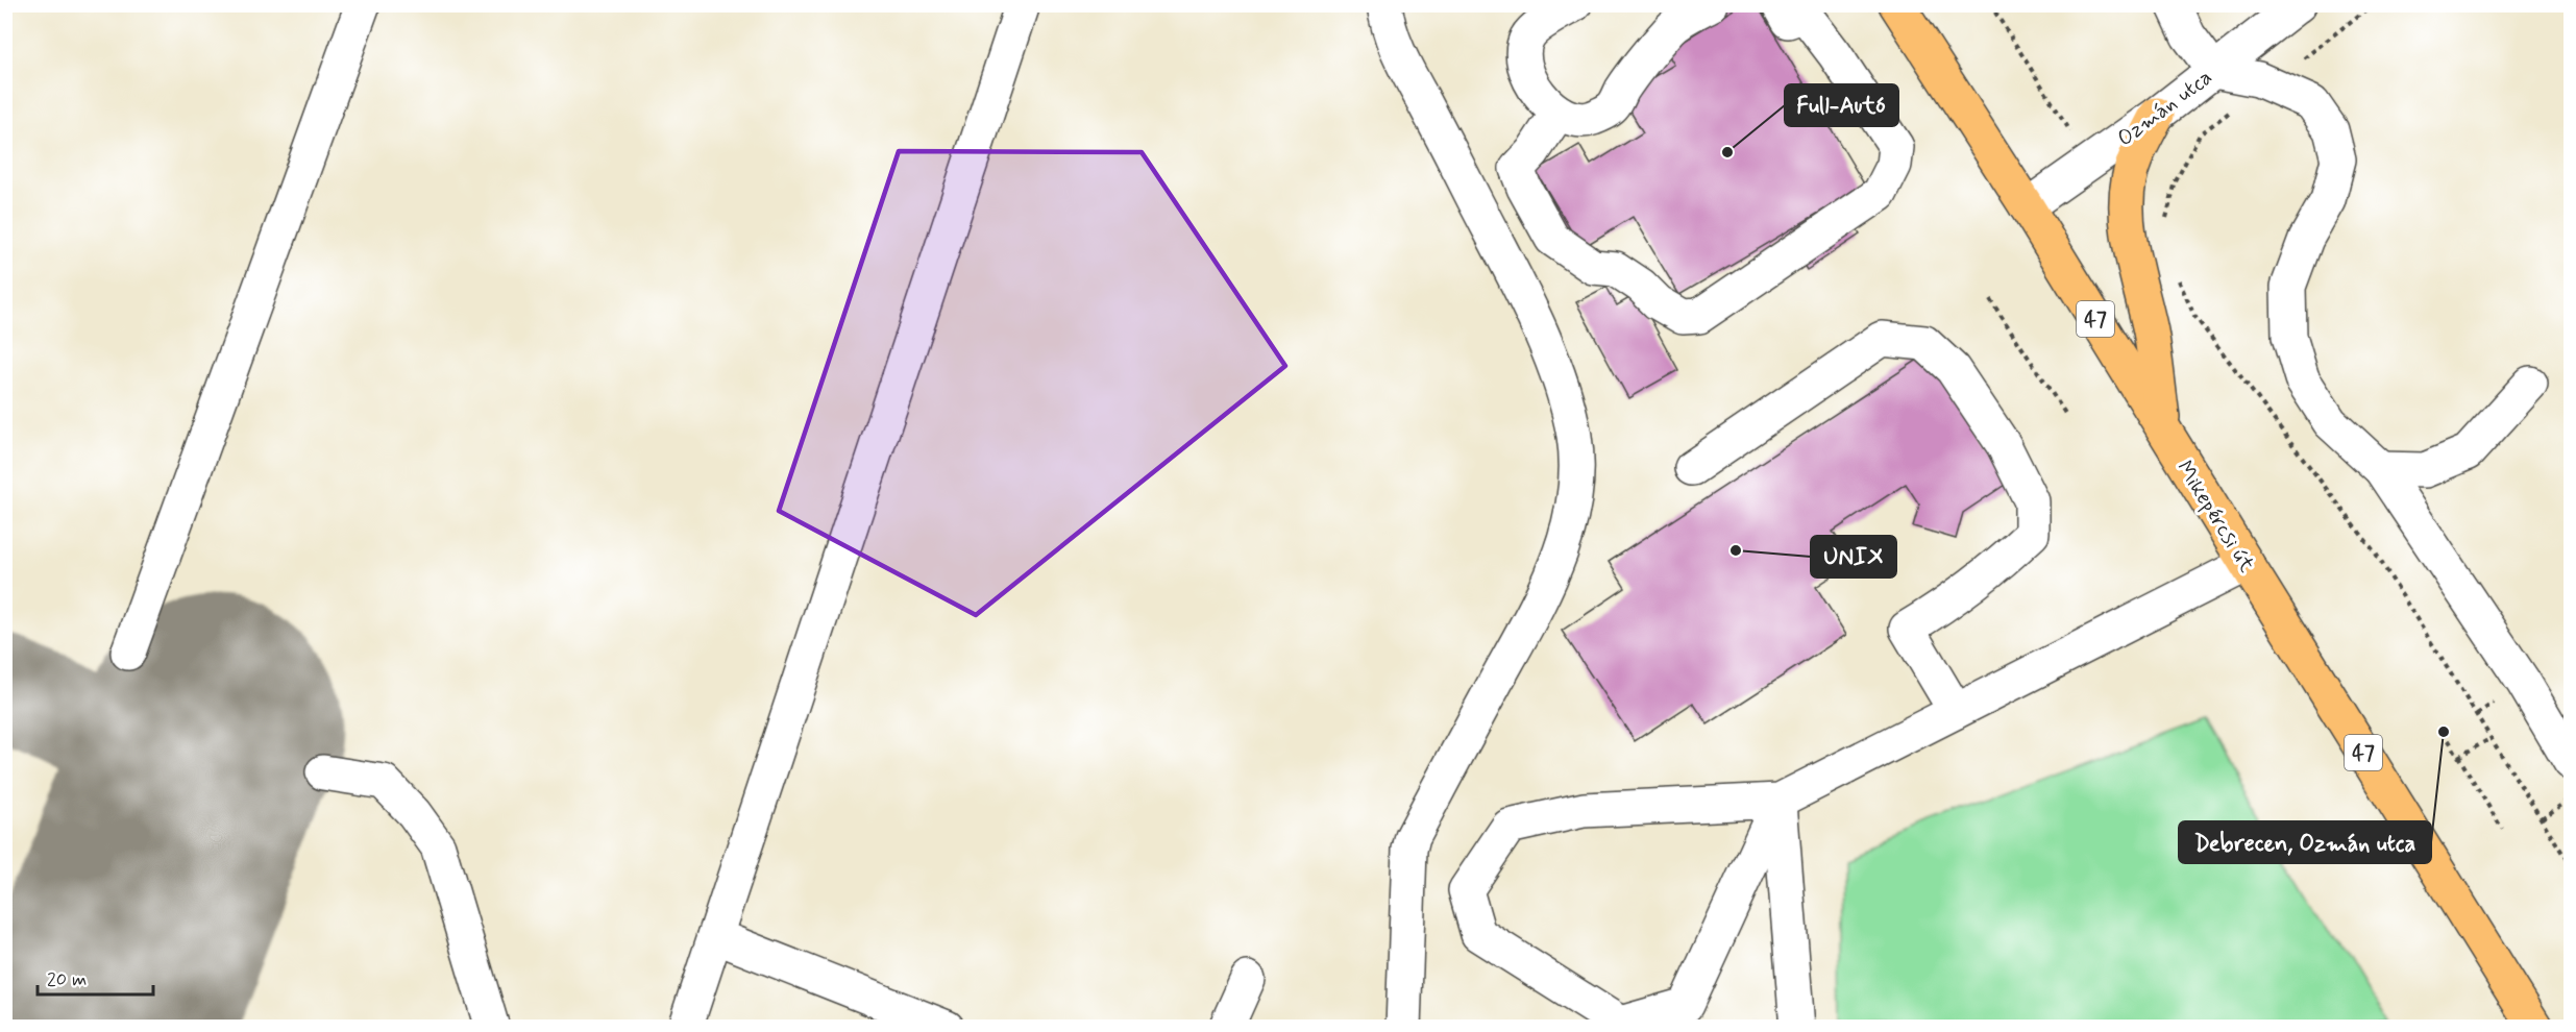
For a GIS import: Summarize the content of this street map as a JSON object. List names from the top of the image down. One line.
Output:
{"streets":{"main road":["47","Mikepércsi út"],"street":["Ozmán utca"]},"crossings":[["Ozmán utca","Mikepércsi út"]],"places":["Full-Autó","UNIX","Debrecen, Ozmán utca"],"scale_bar":"20 m"}
